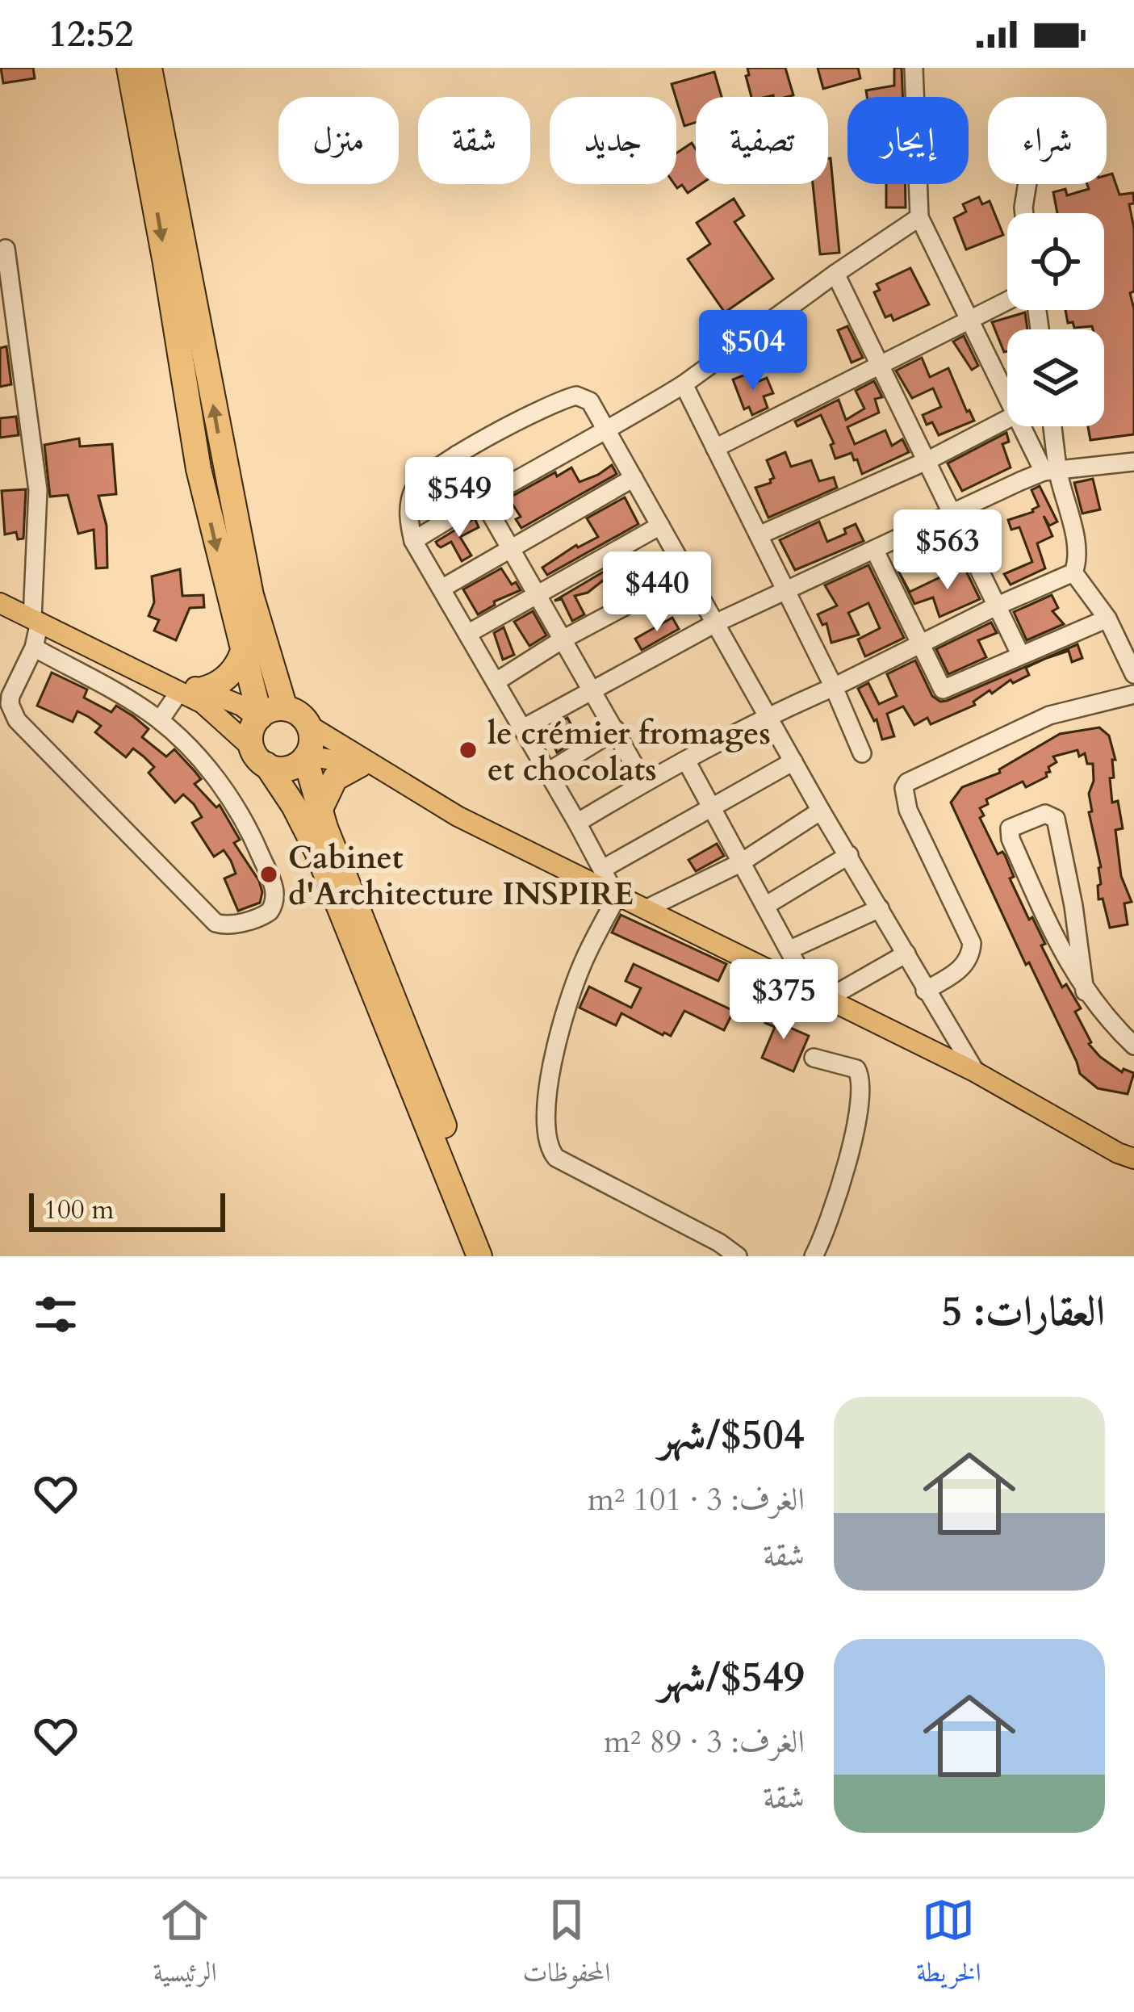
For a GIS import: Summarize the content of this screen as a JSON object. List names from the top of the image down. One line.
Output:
{"places":["le crémier fromages et chocolats","Cabinet d'Architecture INSPIRE"],"scale_bar":"100 m","page":{"status":"12:52","chip":["شراء","إيجار","تصفية","جديد","شقة","منزل"],"price":["$504","$549","$563","$440","$375"],"scale":"100 m","heading":"العقارات: 5","list":[{"name":"$504/شهر","note":"الغرف: 3 · 101 m² · شقة"},{"name":"$549/شهر","note":"الغرف: 3 · 89 m² · شقة"}],"tabs":["الخريطة","المحفوظات","الرئيسية"]}}
